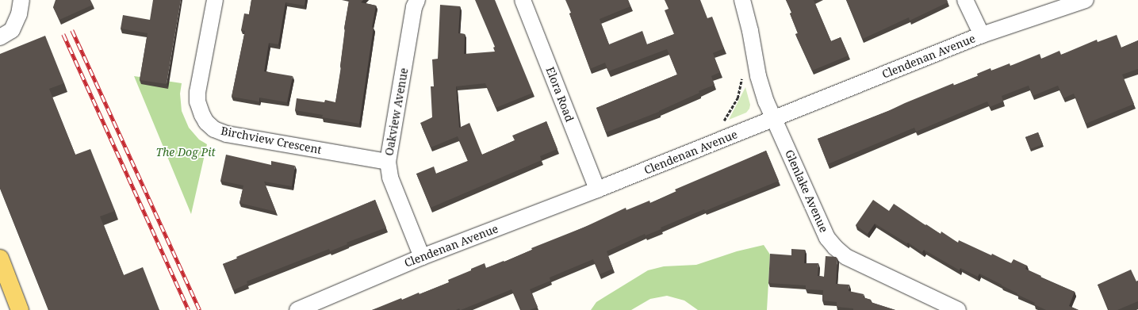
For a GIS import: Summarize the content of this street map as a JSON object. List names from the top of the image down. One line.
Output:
{"streets":{"street":["Clendenan Avenue","Elora Road","Oakview Avenue","Birchview Crescent","Glenlake Avenue"]},"crossings":[["Clendenan Avenue","Elora Road"],["Clendenan Avenue","Oakview Avenue"],["Clendenan Avenue","Glenlake Avenue"],["Oakview Avenue","Birchview Crescent"]],"parks":["The Dog Pit"]}
